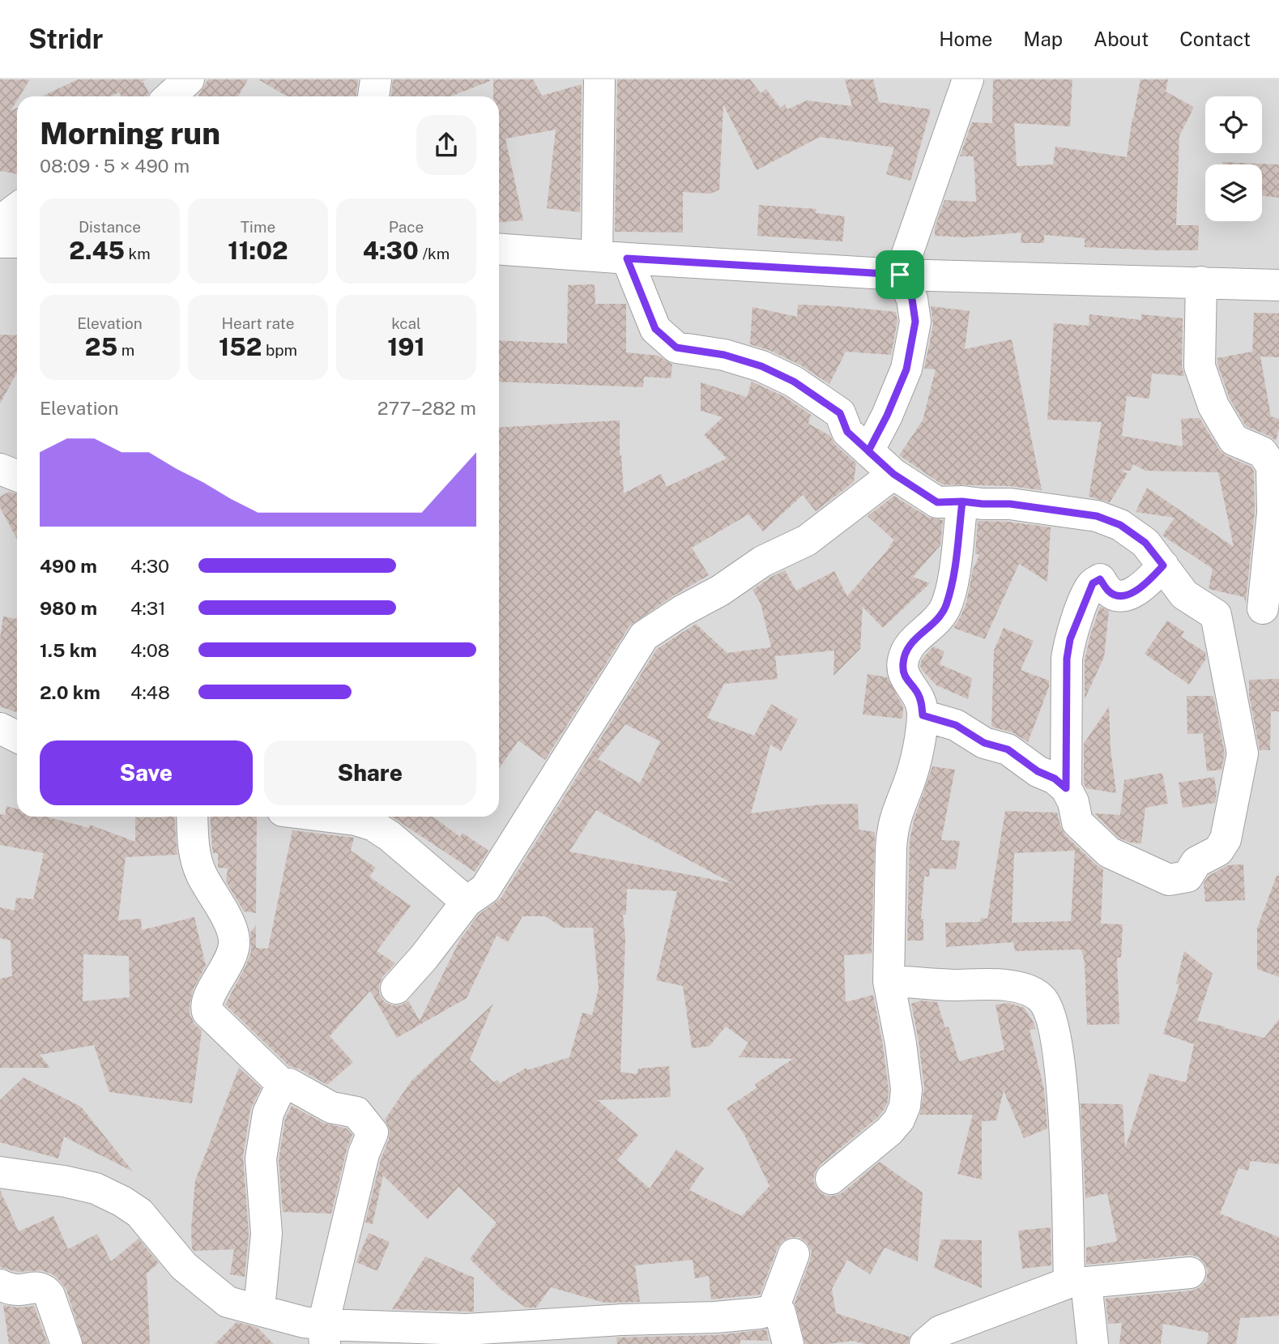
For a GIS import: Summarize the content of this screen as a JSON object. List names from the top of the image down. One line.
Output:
{"page":{"header":"Stridr","nav":["Home","Map","About","Contact"],"heading":["Morning run","08:09 · 5 × 490 m"],"stats":[["Distance","2.45 km"],["Time","11:02"],["Pace","4:30 /km"],["Elevation","25 m"],["Heart rate","152 bpm"],["kcal","191"]],"chart":["Elevation","277–282 m"],"list":[{"name":"490 m","note":"4:30"},{"name":"980 m","note":"4:31"},{"name":"1.5 km","note":"4:08"},{"name":"2.0 km","note":"4:48"}],"buttons":["Save","Share"]}}
